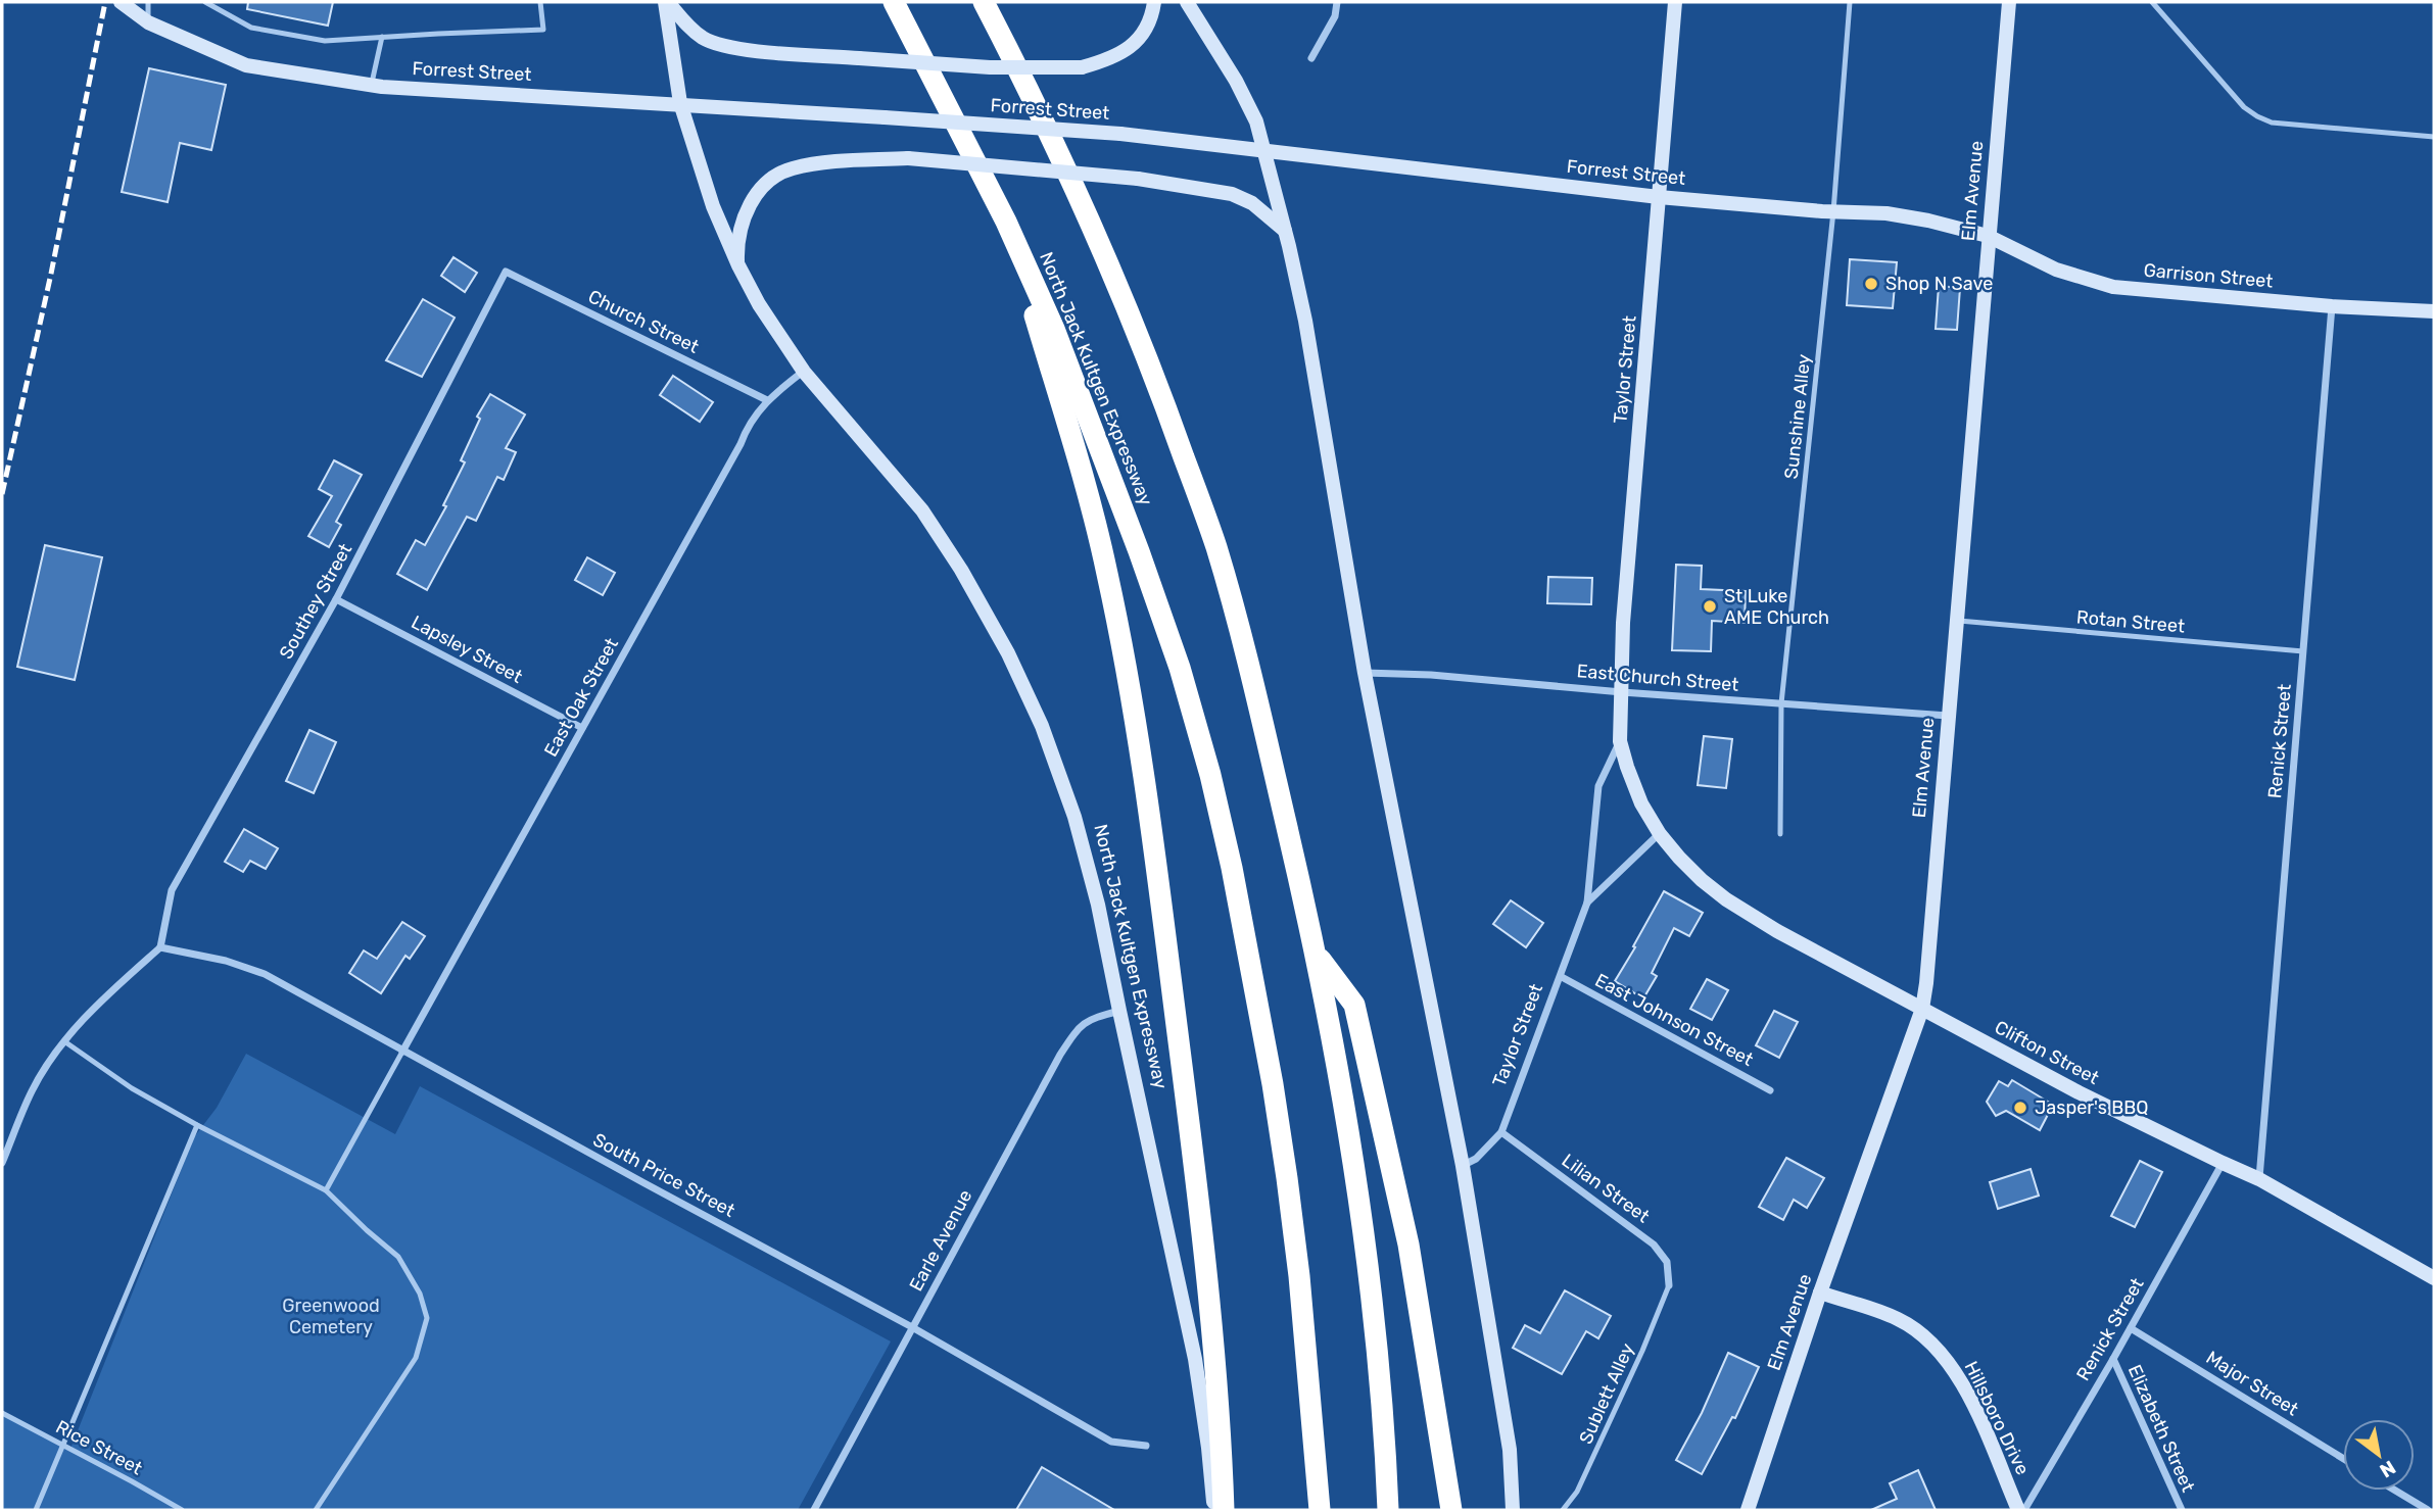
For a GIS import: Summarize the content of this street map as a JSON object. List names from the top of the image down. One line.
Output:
{"streets":{"highway":["North Jack Kultgen Expressway"],"main road":["Forrest Street","Elm Avenue","Garrison Street","Taylor Street","Clifton Street","Hillsboro Drive"],"street":["Church Street","Southey Street","Lapsley Street","East Church Street","East Oak Street","Renick Street","East Johnson Street","South Price Street","Lilian Street","Earle Avenue","Major Street","Elizabeth Street"],"lane":["Sunshine Alley","Rotan Street","Sublett Alley","Rice Street"]},"crossings":[["Forrest Street","Elm Avenue"],["Forrest Street","Garrison Street"],["Forrest Street","Taylor Street"],["Forrest Street","North Jack Kultgen Expressway"],["Forrest Street","Sunshine Alley"],["Elm Avenue","Garrison Street"],["Elm Avenue","Rotan Street"],["Elm Avenue","East Church Street"],["Elm Avenue","Clifton Street"],["Elm Avenue","Hillsboro Drive"],["Garrison Street","Renick Street"],["Church Street","Southey Street"],["Church Street","East Oak Street"],["Taylor Street","East Church Street"],["Taylor Street","East Johnson Street"],["Taylor Street","Clifton Street"],["Taylor Street","Lilian Street"],["North Jack Kultgen Expressway","East Oak Street"],["North Jack Kultgen Expressway","Earle Avenue"],["Sunshine Alley","East Church Street"],["Southey Street","Lapsley Street"],["Southey Street","South Price Street"],["Rotan Street","Renick Street"],["Lapsley Street","East Oak Street"],["East Oak Street","South Price Street"],["Renick Street","Clifton Street"],["Renick Street","Major Street"],["Renick Street","Elizabeth Street"],["South Price Street","Earle Avenue"],["Lilian Street","Sublett Alley"]],"parks":["Greenwood Cemetery"],"places":["Shop N Save","St Luke AME Church","Jasper's BBQ"],"north":"bottom right"}
